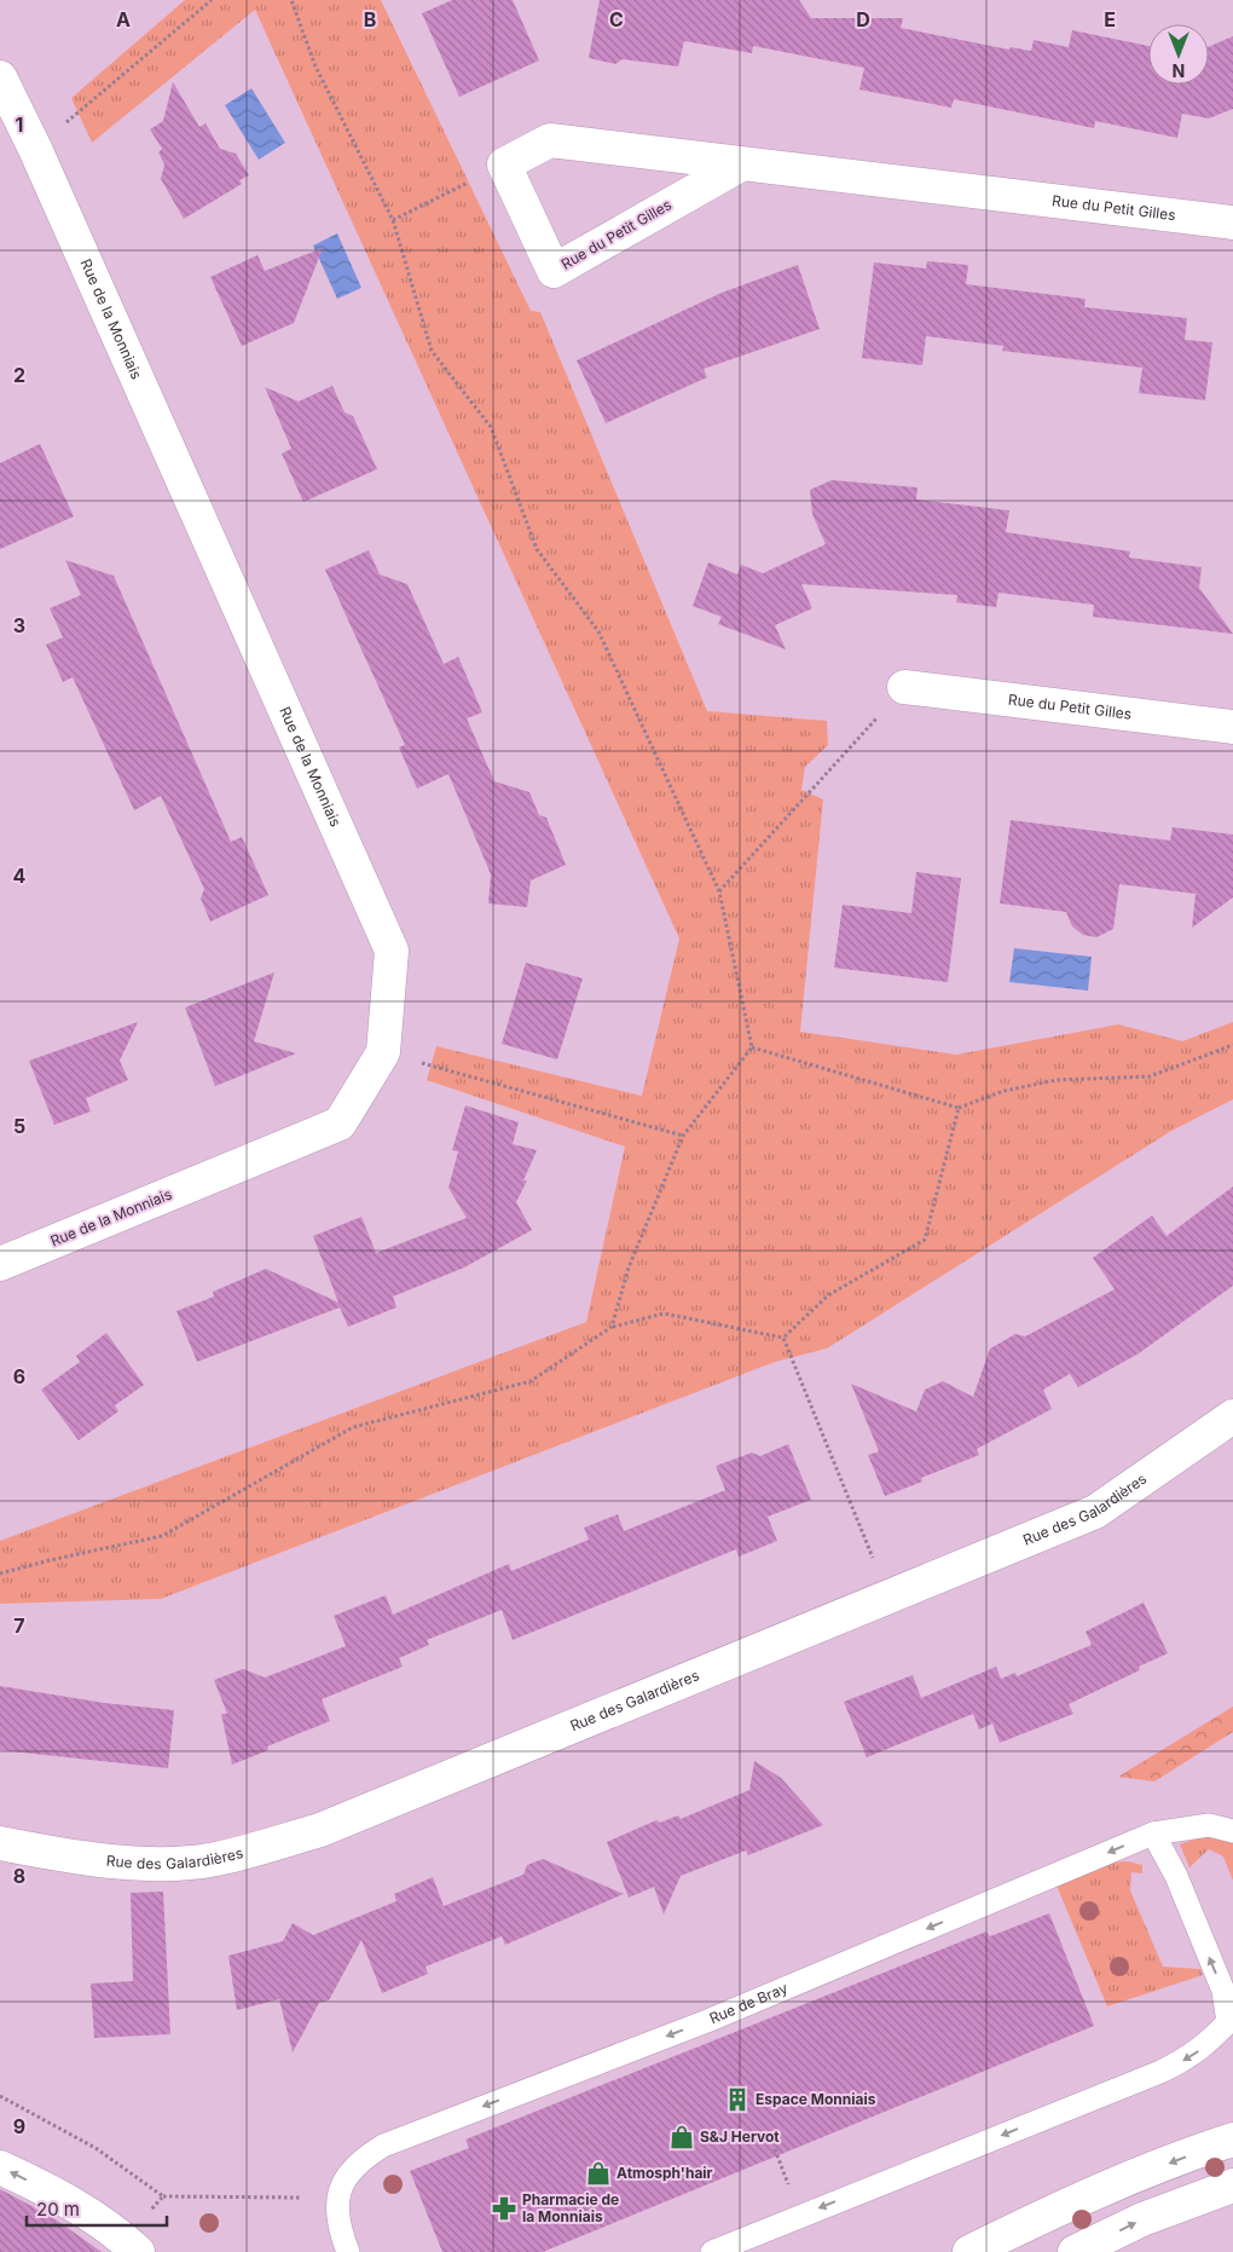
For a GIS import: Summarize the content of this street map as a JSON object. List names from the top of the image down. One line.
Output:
{"streets":{"street":["Rue du Petit Gilles","Rue de la Monniais","Rue des Galardières"],"lane":["Rue de Bray"]},"one_way":["Rue de Bray"],"places":{"building":["Espace Monniais"],"shop":["S&J Hervot","Atmosph'hair"],"pharmacy":["Pharmacie de la Monniais"]},"scale_bar":"20 m","north":"bottom","grid":{"columns":["A","B","C","D","E"],"rows":["1","2","3","4","5","6","7","8","9"]}}
